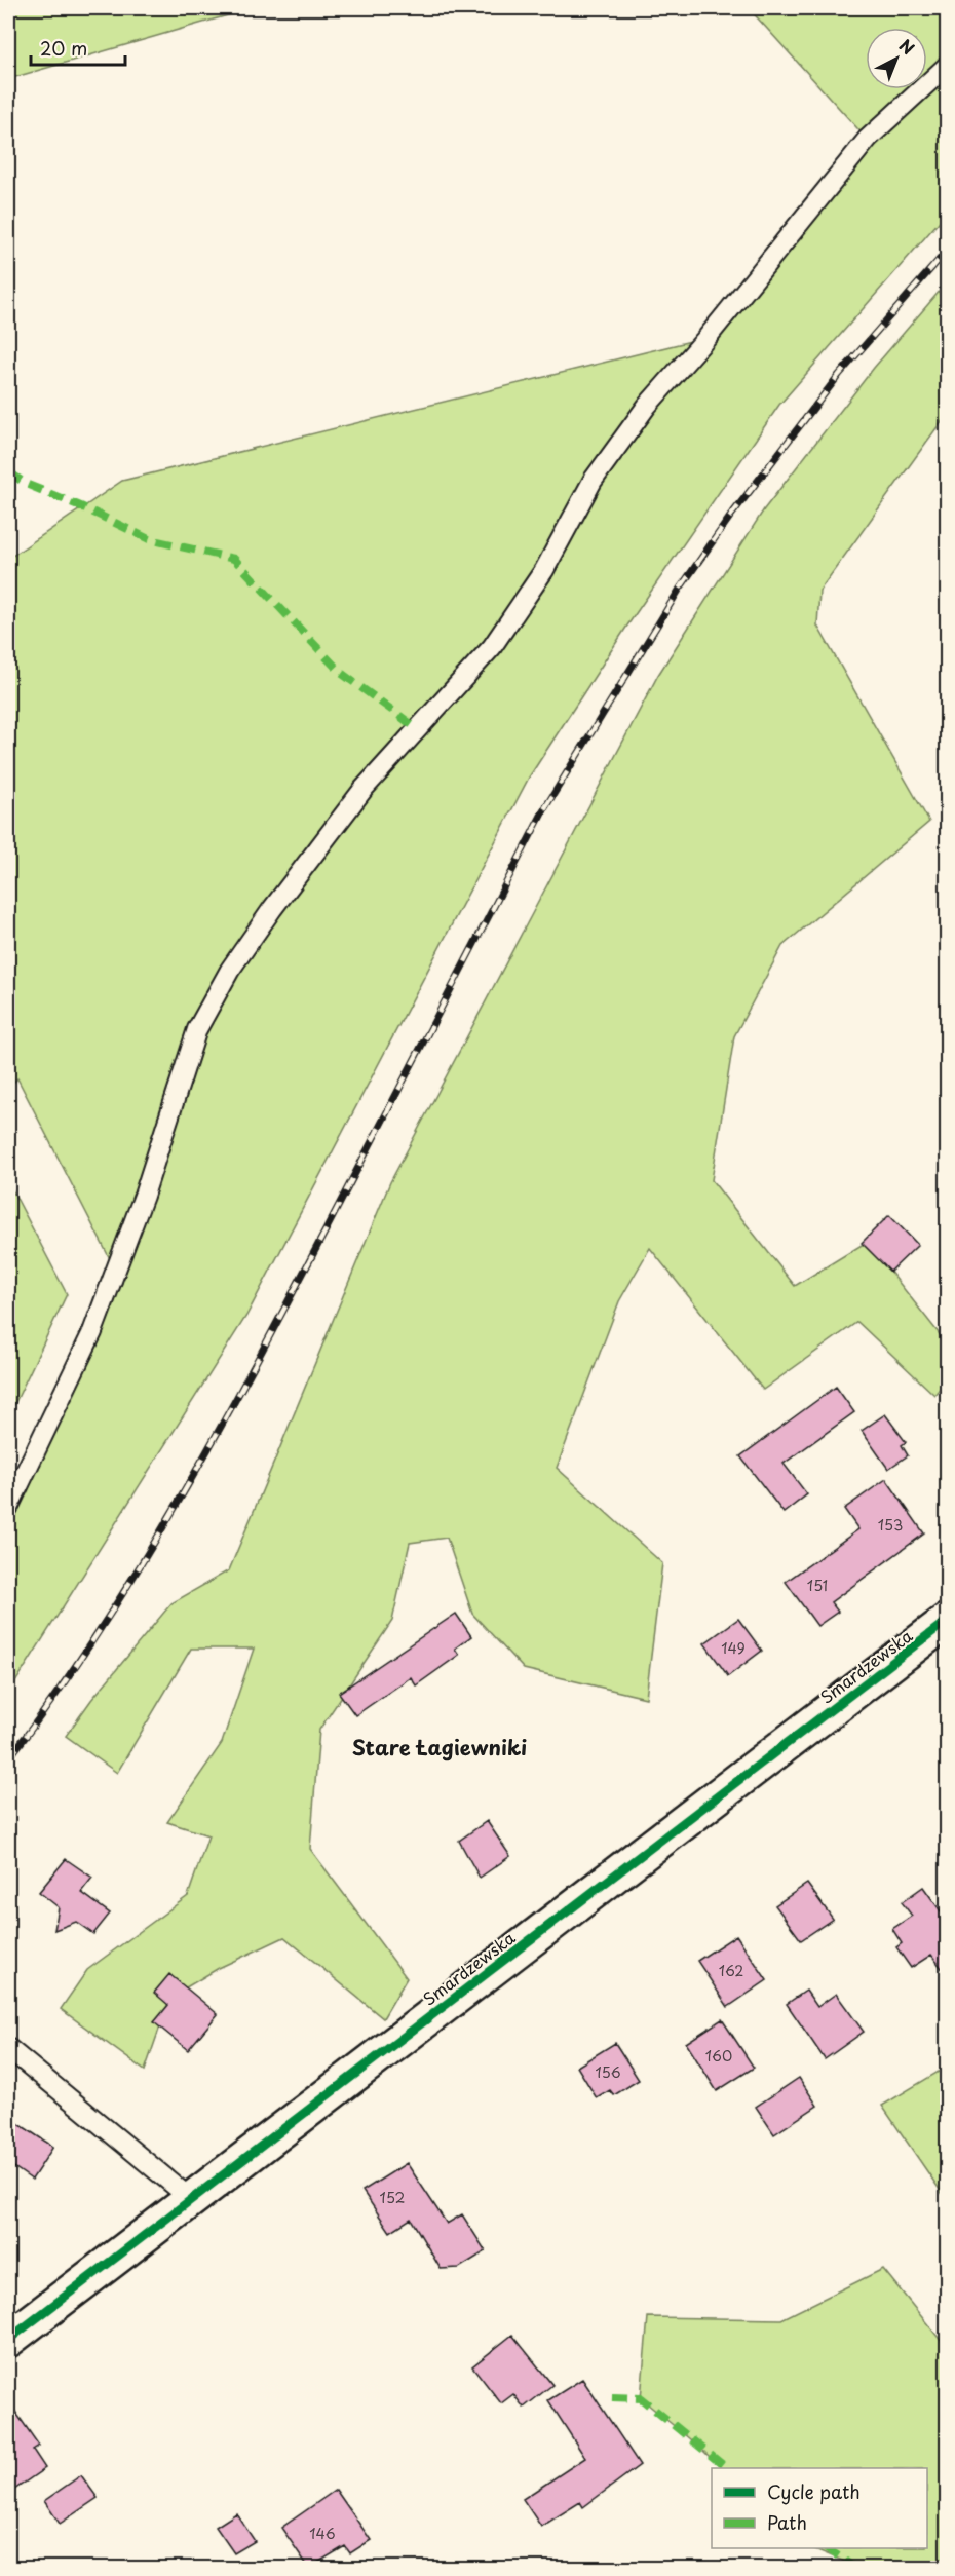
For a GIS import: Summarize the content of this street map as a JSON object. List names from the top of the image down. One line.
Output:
{"streets":{"street":["Smardzewska"]},"districts":["Stare Łagiewniki"],"house_numbers":["153","151","149","162","160","156","152","146"],"legend":["Cycle path","Path"],"scale_bar":"20 m","north":"top right"}
